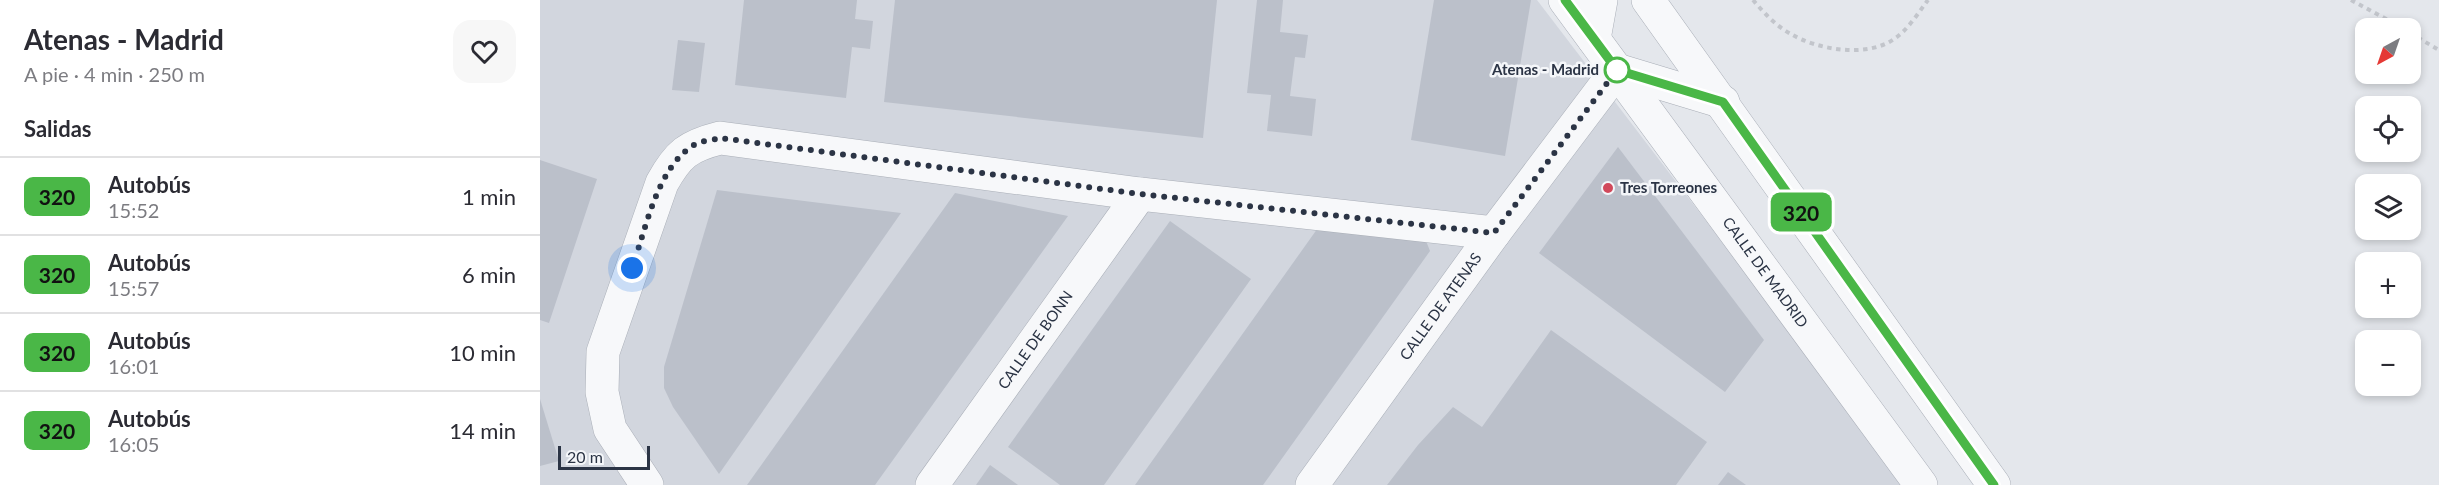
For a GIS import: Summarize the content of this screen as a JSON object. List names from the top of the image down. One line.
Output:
{"streets":{"street":["CALLE DE MADRID","CALLE DE ATENAS","CALLE DE BONN"]},"crossings":[["CALLE DE MADRID","CALLE DE ATENAS"]],"places":["Atenas - Madrid","Tres Torreones"],"lines":["bus line 320"],"scale_bar":"20 m","north":"bottom left","page":{"heading":[["Atenas - Madrid","A pie · 4 min · 250 m"],"Salidas"],"on_map":"320","map_buttons":["+","−"],"list":[{"mark":"320","name":"Autobús","note":"15:52","value":"1 min"},{"mark":"320","name":"Autobús","note":"15:57","value":"6 min"},{"mark":"320","name":"Autobús","note":"16:01","value":"10 min"},{"mark":"320","name":"Autobús","note":"16:05","value":"14 min"}],"scale":"20 m"}}
